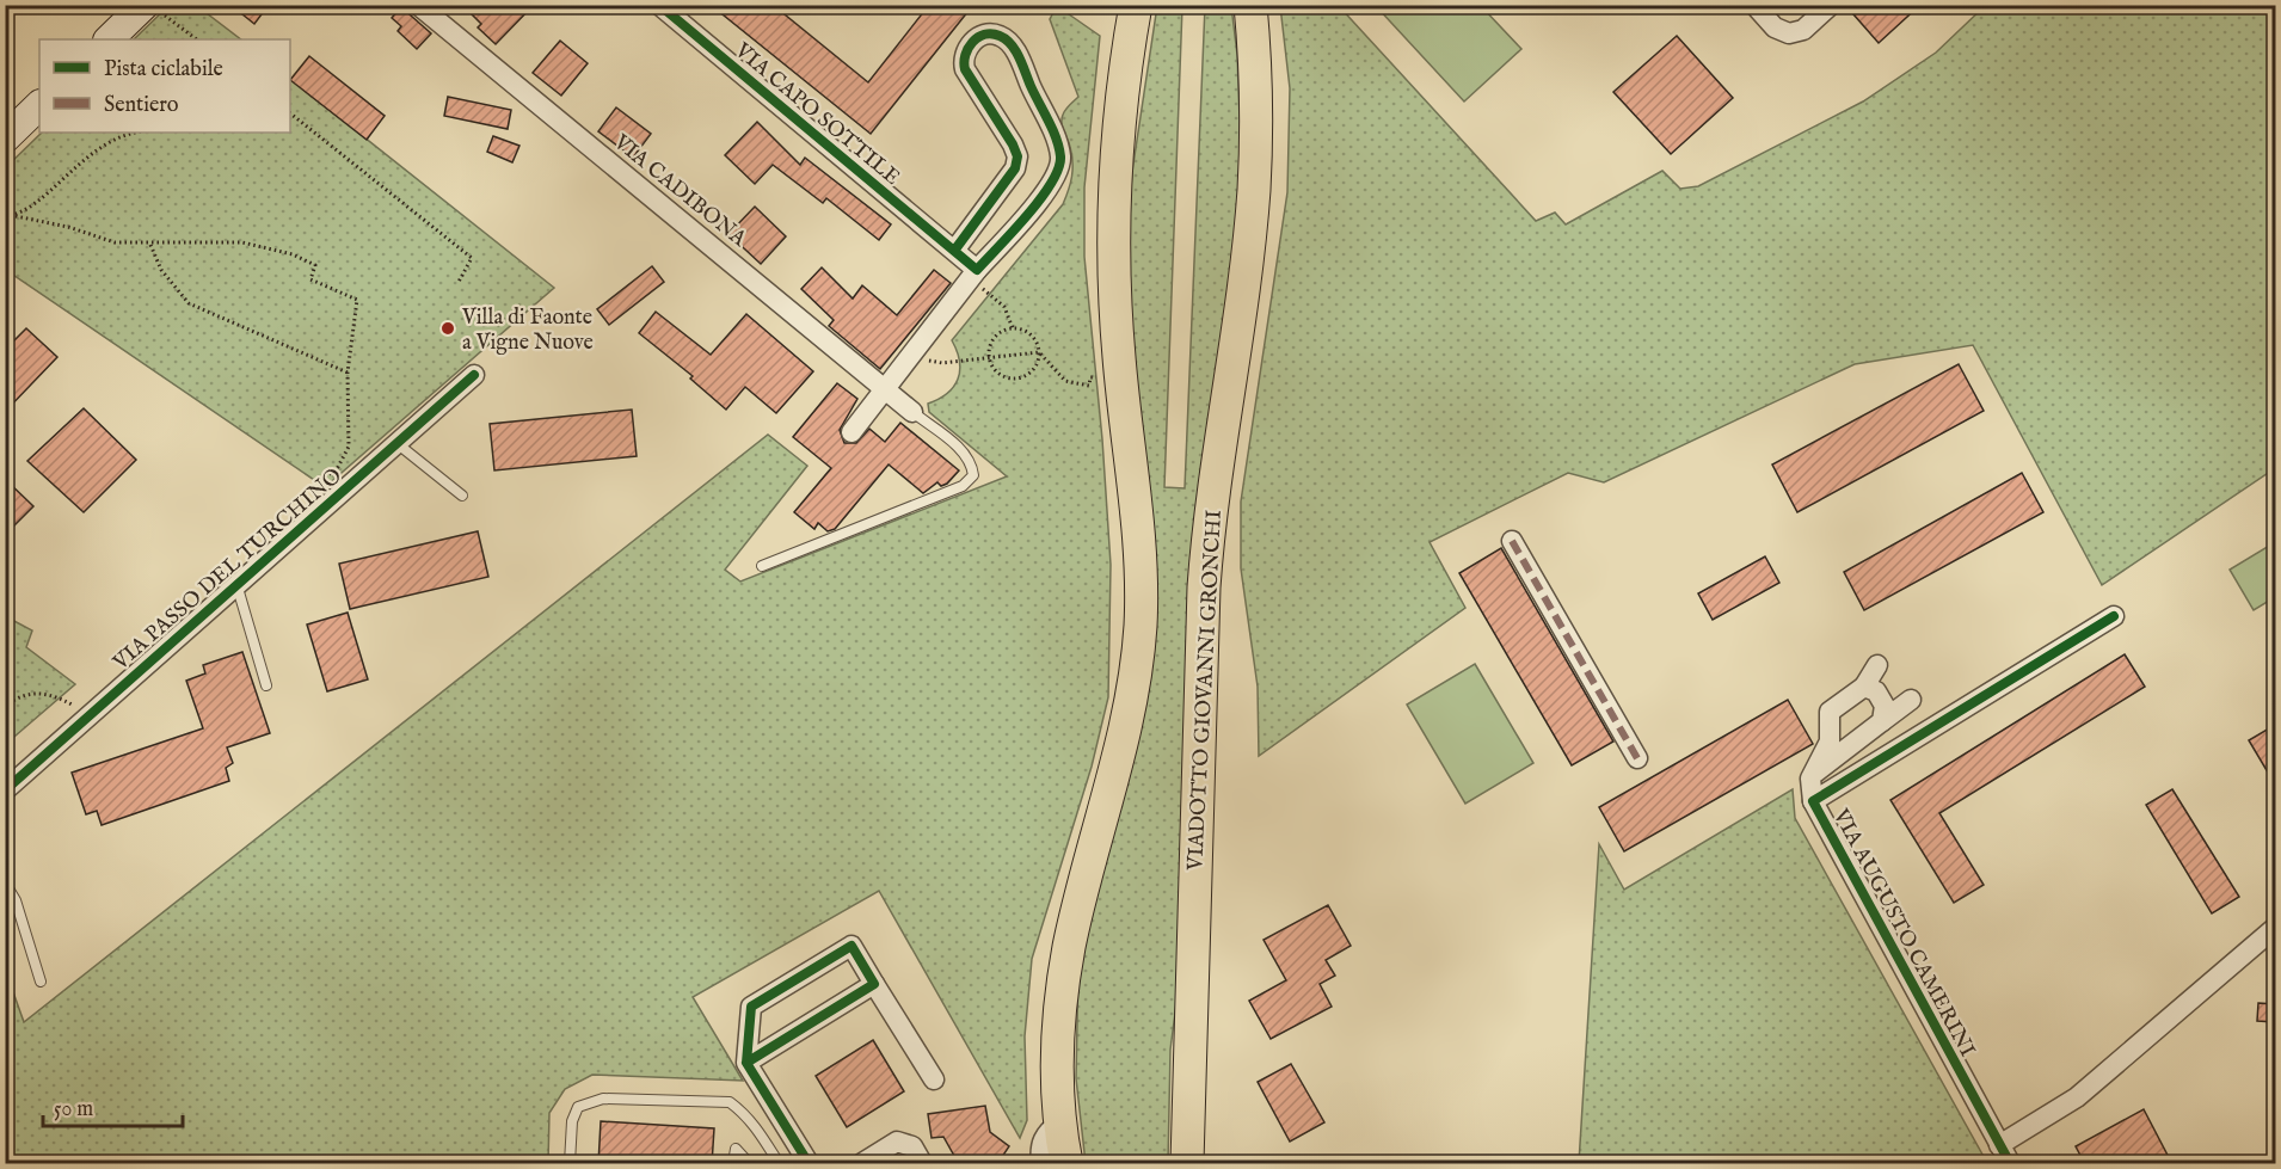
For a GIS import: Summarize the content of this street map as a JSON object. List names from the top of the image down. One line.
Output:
{"streets":{"main road":["VIADOTTO GIOVANNI GRONCHI"],"street":["VIA CAPO SOTTILE","VIA CADIBONA","VIA PASSO DEL TURCHINO","VIA AUGUSTO CAMERINI"]},"places":["Villa di Faonte a Vigne Nuove"],"legend":["Pista ciclabile","Sentiero"],"scale_bar":"50 m"}
